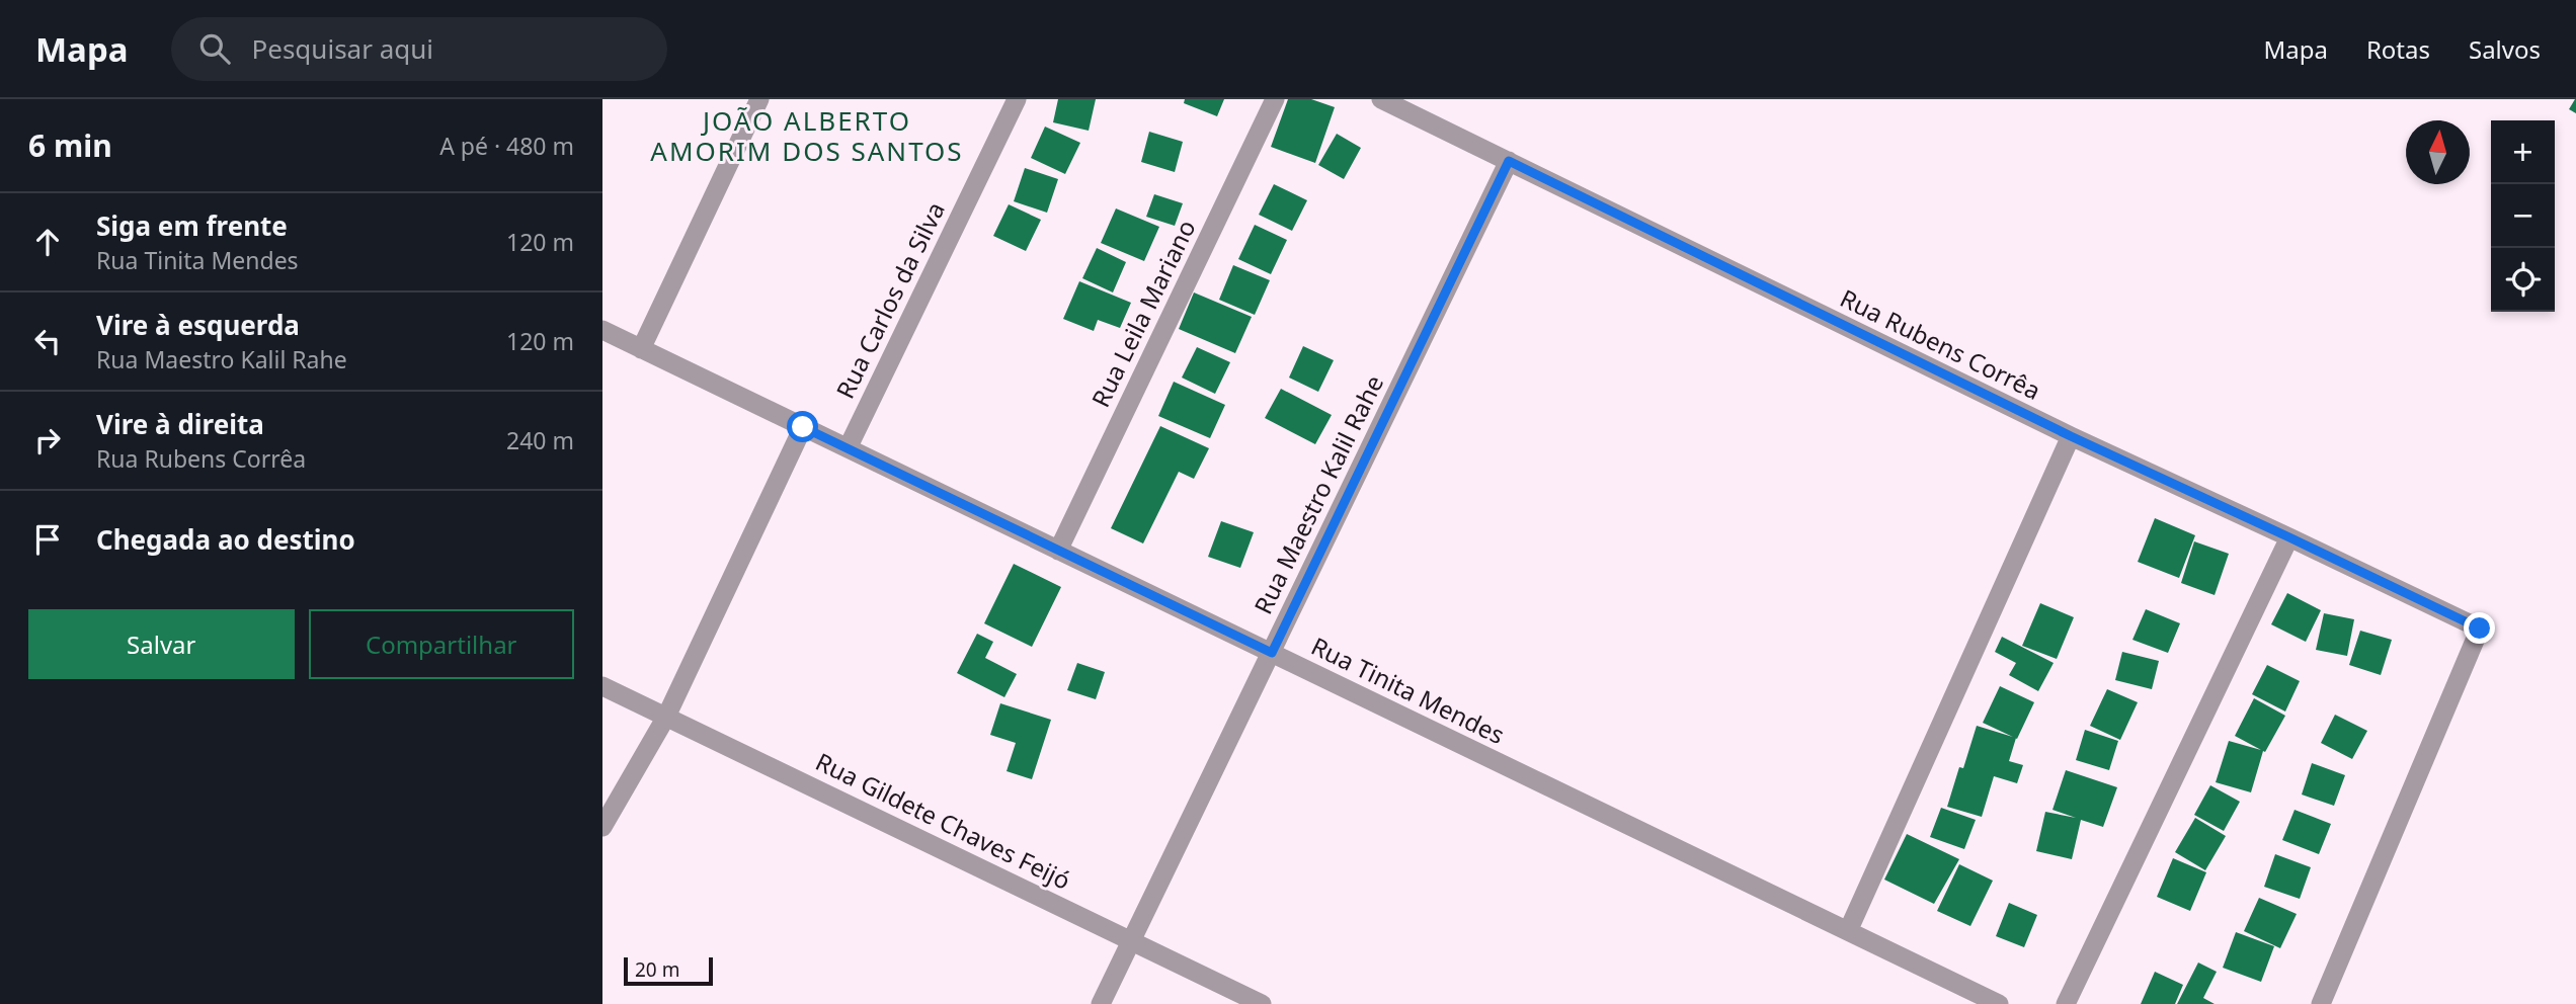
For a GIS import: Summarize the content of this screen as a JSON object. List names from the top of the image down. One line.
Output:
{"streets":{"street":["Rua Carlos da Silva","Rua Leila Mariano","Rua Rubens Corrêa","Rua Maestro Kalil Rahe","Rua Tinita Mendes","Rua Gildete Chaves Feijó"]},"crossings":[["Rua Carlos da Silva","Rua Tinita Mendes"],["Rua Leila Mariano","Rua Tinita Mendes"],["Rua Rubens Corrêa","Rua Maestro Kalil Rahe"],["Rua Maestro Kalil Rahe","Rua Tinita Mendes"],["Rua Maestro Kalil Rahe","Rua Gildete Chaves Feijó"]],"districts":["JOÃO ALBERTO AMORIM DOS SANTOS"],"scale_bar":"20 m","north":"top","page":{"header":"Mapa","search":"Pesquisar aqui","nav":["Mapa","Rotas","Salvos"],"heading":["6 min","A pé · 480 m"],"map_buttons":["+","−"],"list":[["Siga em frente","Rua Tinita Mendes","120 m"],["Vire à esquerda","Rua Maestro Kalil Rahe","120 m"],["Vire à direita","Rua Rubens Corrêa","240 m"],"Chegada ao destino"],"buttons":["Salvar","Compartilhar"],"scale":"20 m"}}
